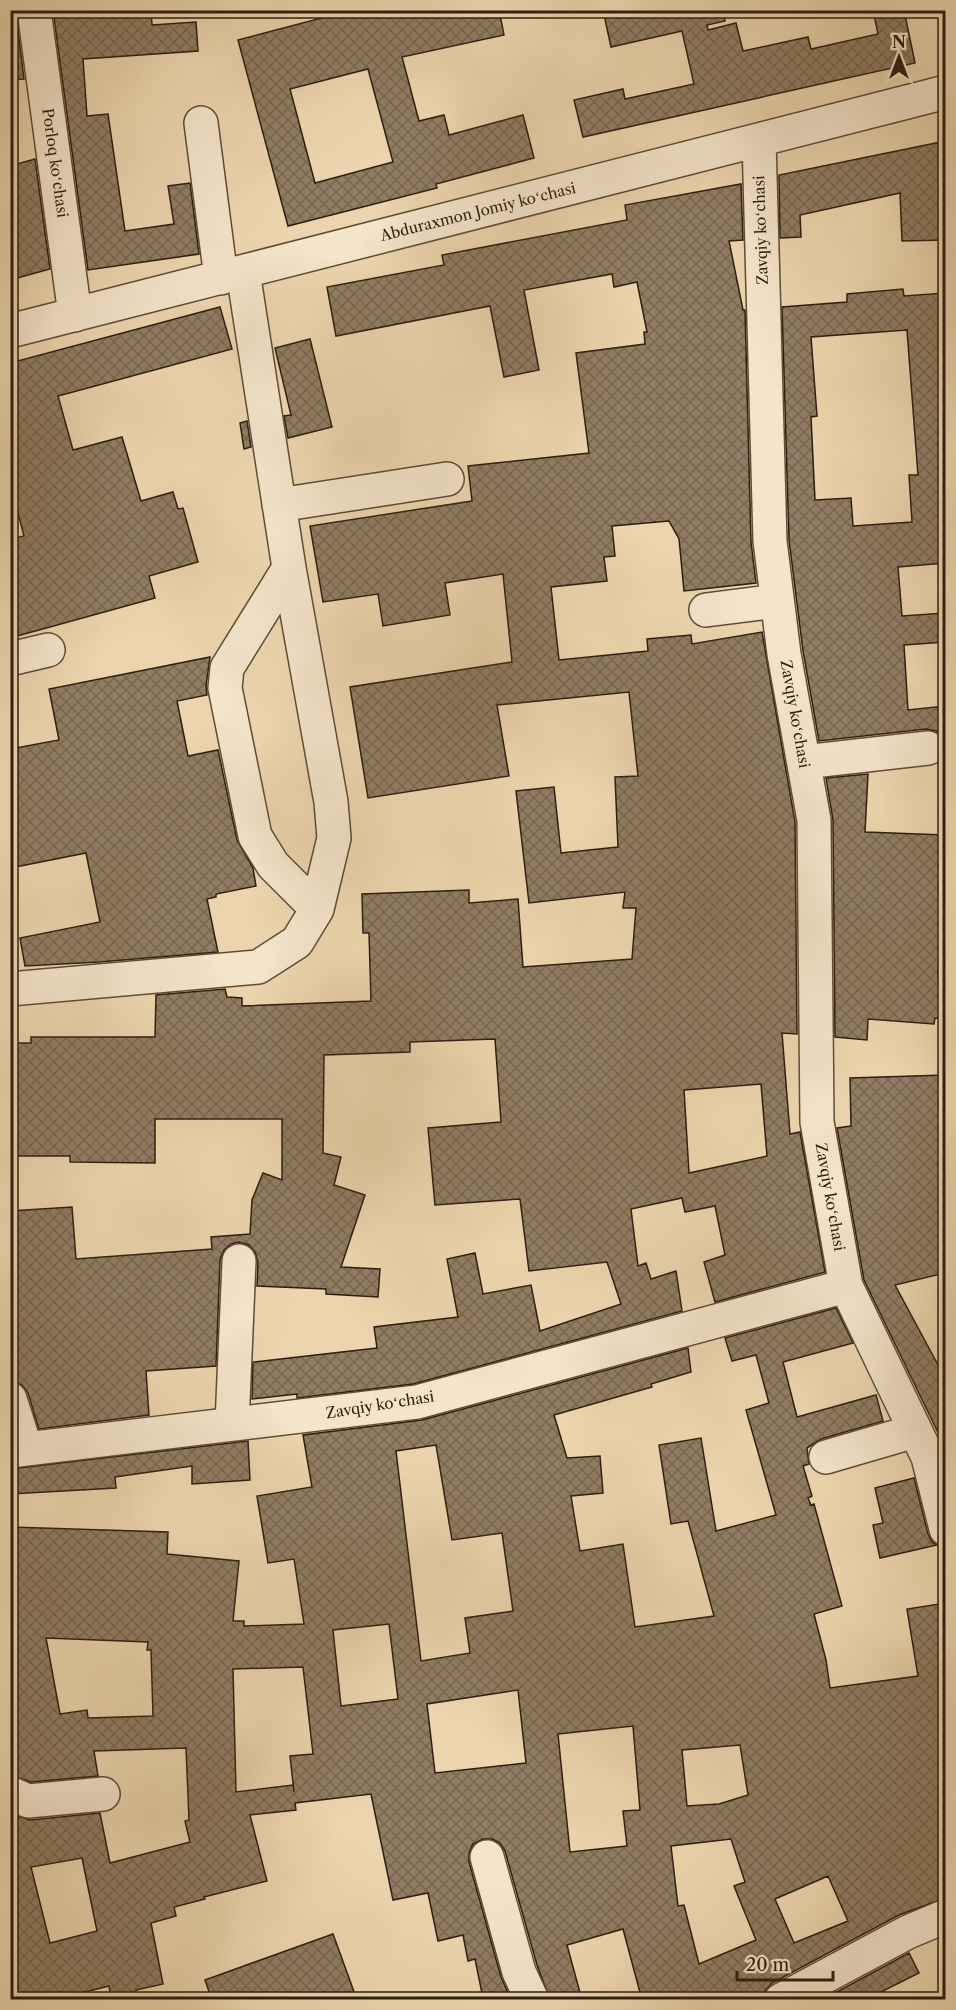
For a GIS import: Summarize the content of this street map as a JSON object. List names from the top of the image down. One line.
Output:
{"streets":{"street":["Porloq koʻchasi","Abduraxmon Jomiy koʻchasi","Zavqiy koʻchasi"]},"crossings":[["Porloq koʻchasi","Abduraxmon Jomiy koʻchasi"],["Abduraxmon Jomiy koʻchasi","Zavqiy koʻchasi"]],"scale_bar":"20 m","north":"top"}
